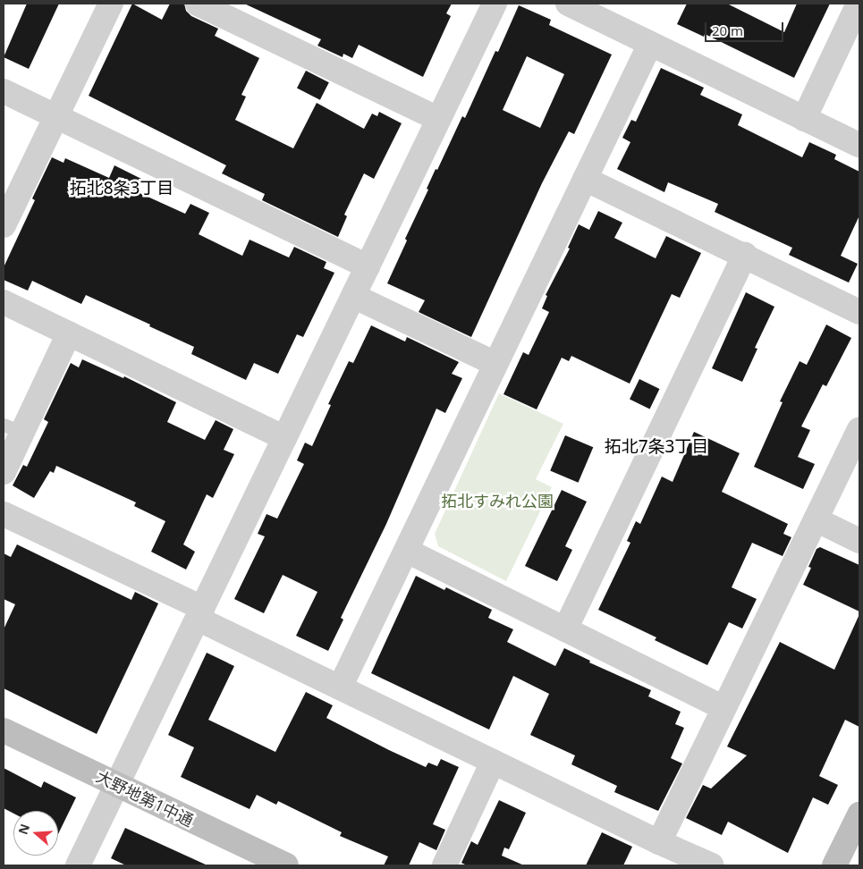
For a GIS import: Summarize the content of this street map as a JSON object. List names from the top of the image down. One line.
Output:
{"streets":{"street":["大野地第1中通"]},"districts":["拓北8条3丁目","拓北7条3丁目"],"parks":["拓北すみれ公園"],"scale_bar":"20 m","north":"left"}
